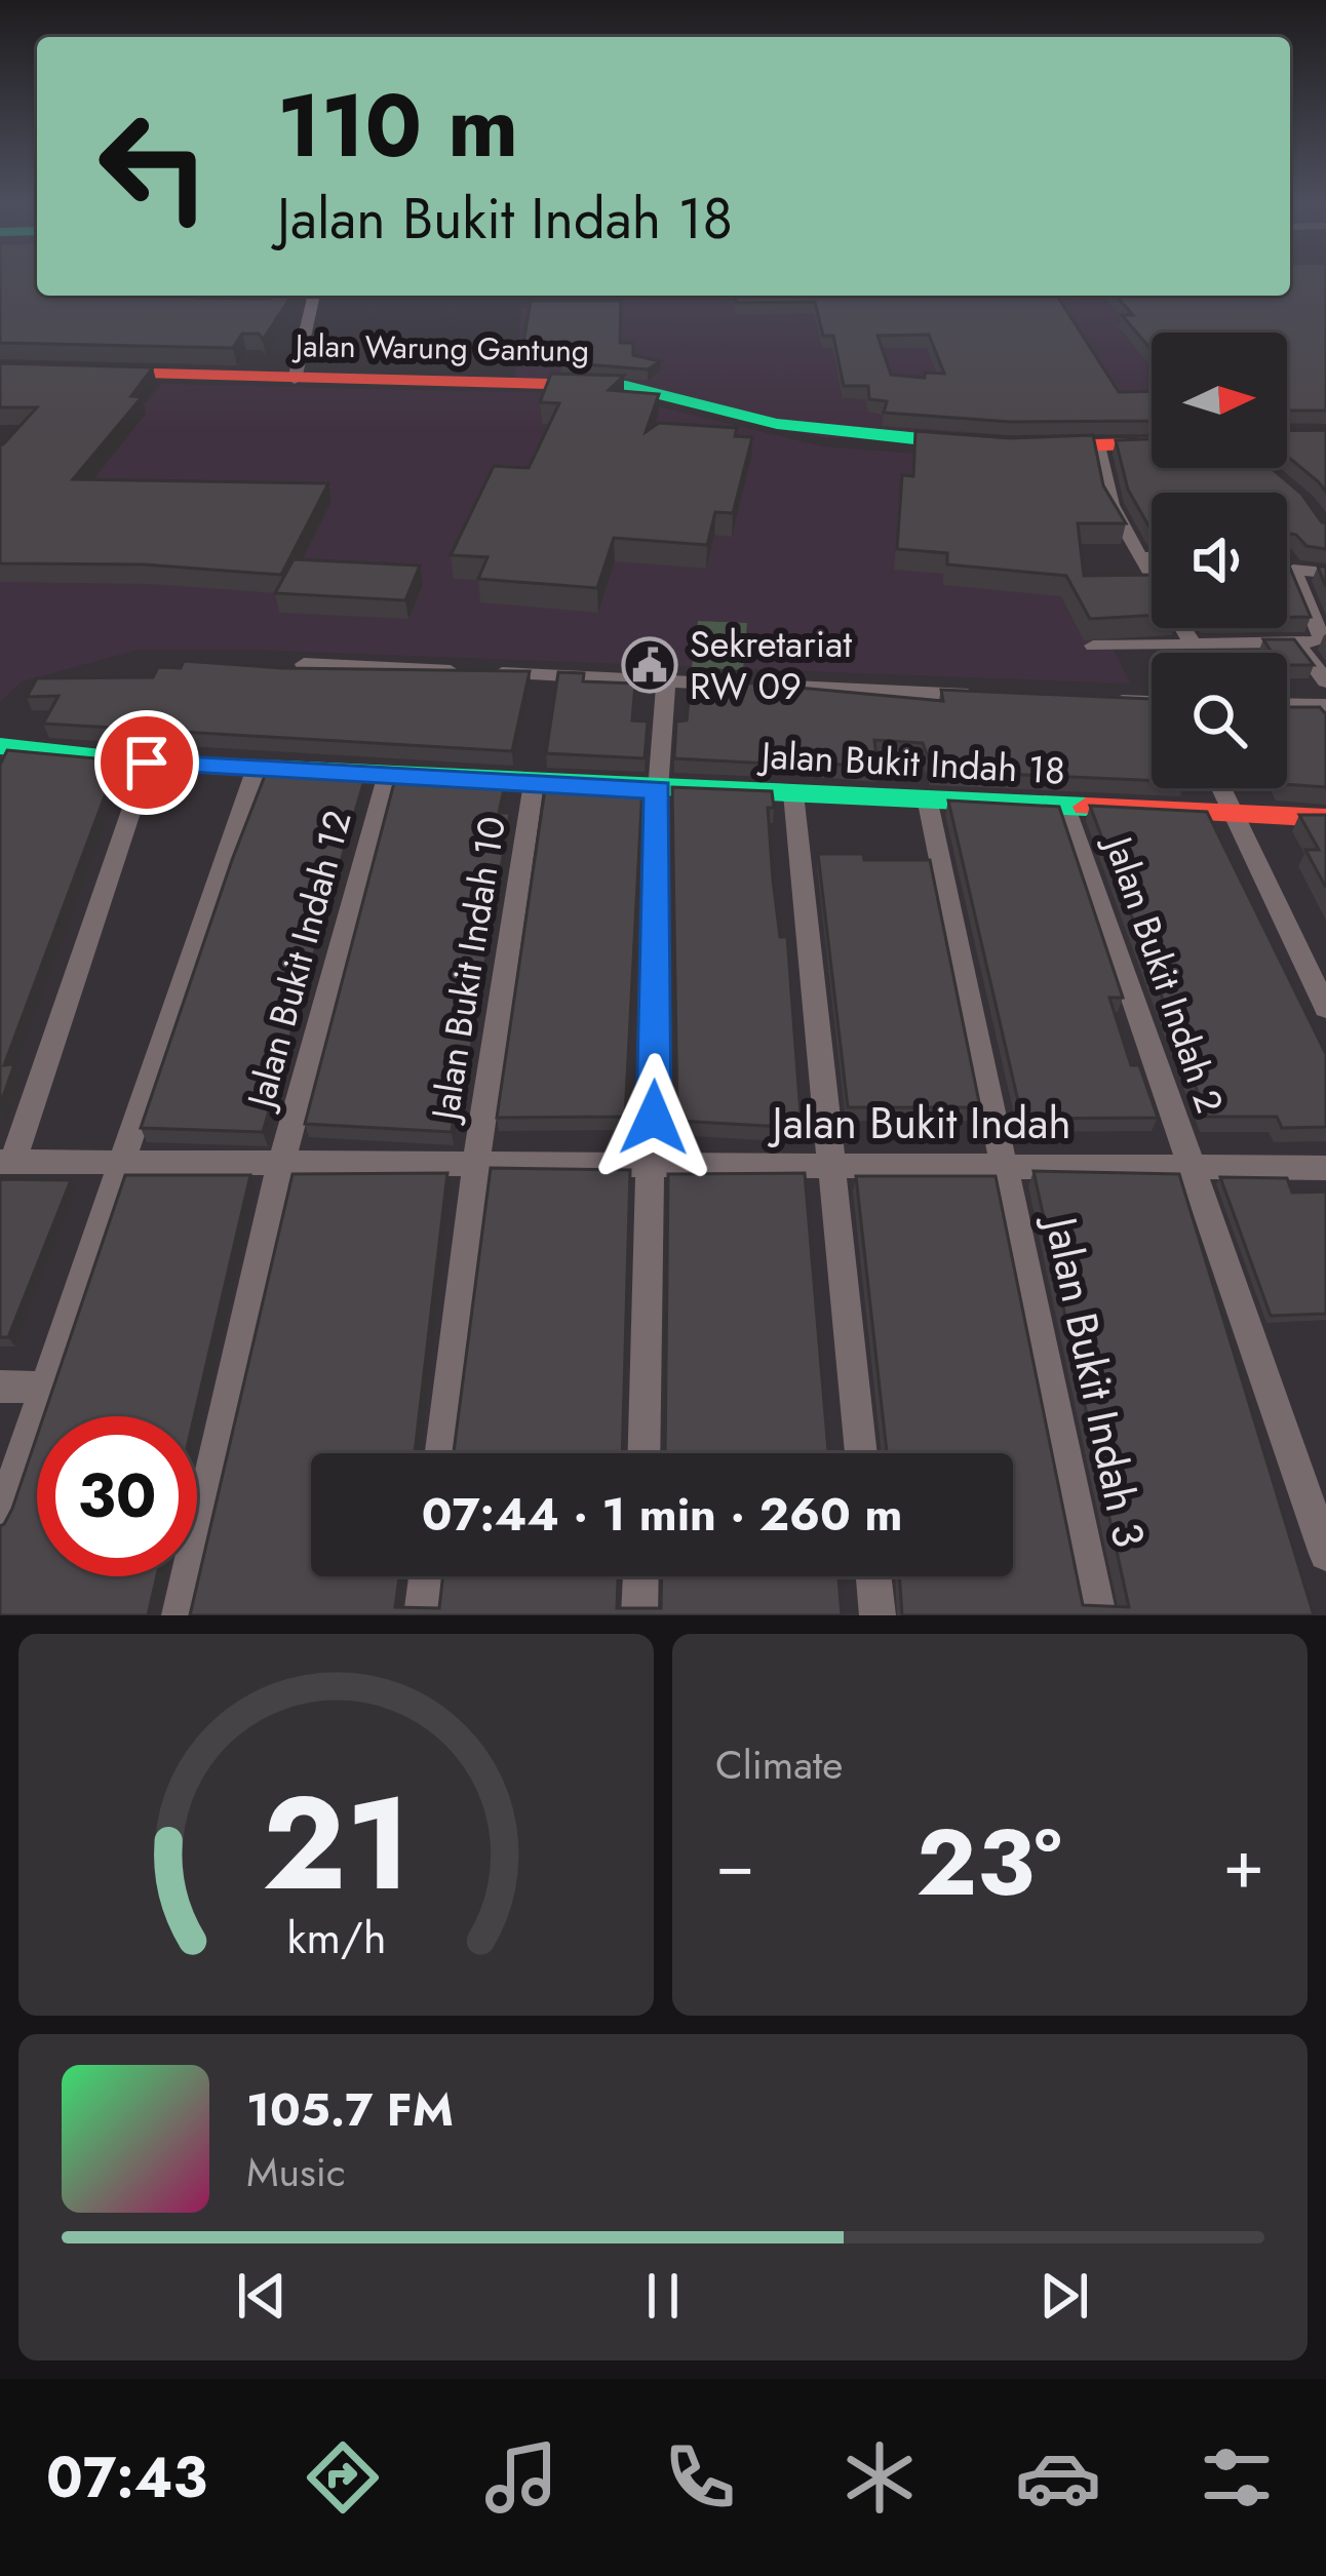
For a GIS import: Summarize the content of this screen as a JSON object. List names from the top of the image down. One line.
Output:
{"streets":{"street":["Jalan Warung Gantung","Jalan Bukit Indah 18","Jalan Bukit Indah 12","Jalan Bukit Indah 10","Jalan Bukit Indah 2","Jalan Bukit Indah","Jalan Bukit Indah 3"]},"crossings":[["Jalan Bukit Indah 18","Jalan Bukit Indah 12"],["Jalan Bukit Indah 18","Jalan Bukit Indah 10"],["Jalan Bukit Indah 18","Jalan Bukit Indah 2"],["Jalan Bukit Indah 18","Jalan Bukit Indah 3"],["Jalan Bukit Indah 12","Jalan Bukit Indah"],["Jalan Bukit Indah 10","Jalan Bukit Indah"],["Jalan Bukit Indah 2","Jalan Bukit Indah"],["Jalan Bukit Indah","Jalan Bukit Indah 3"]],"places":{"public building":["Sekretariat RW 09"]},"north":"right","page":{"turn":["110 m","Jalan Bukit Indah 18"],"limit":"30","trip":"07:44 · 1 min · 260 m","tile":"Climate","heat":["−","23°","+"],"song":["105.7 FM","Music"],"tabs":"07:43","gauge":["21","km/h"]}}
